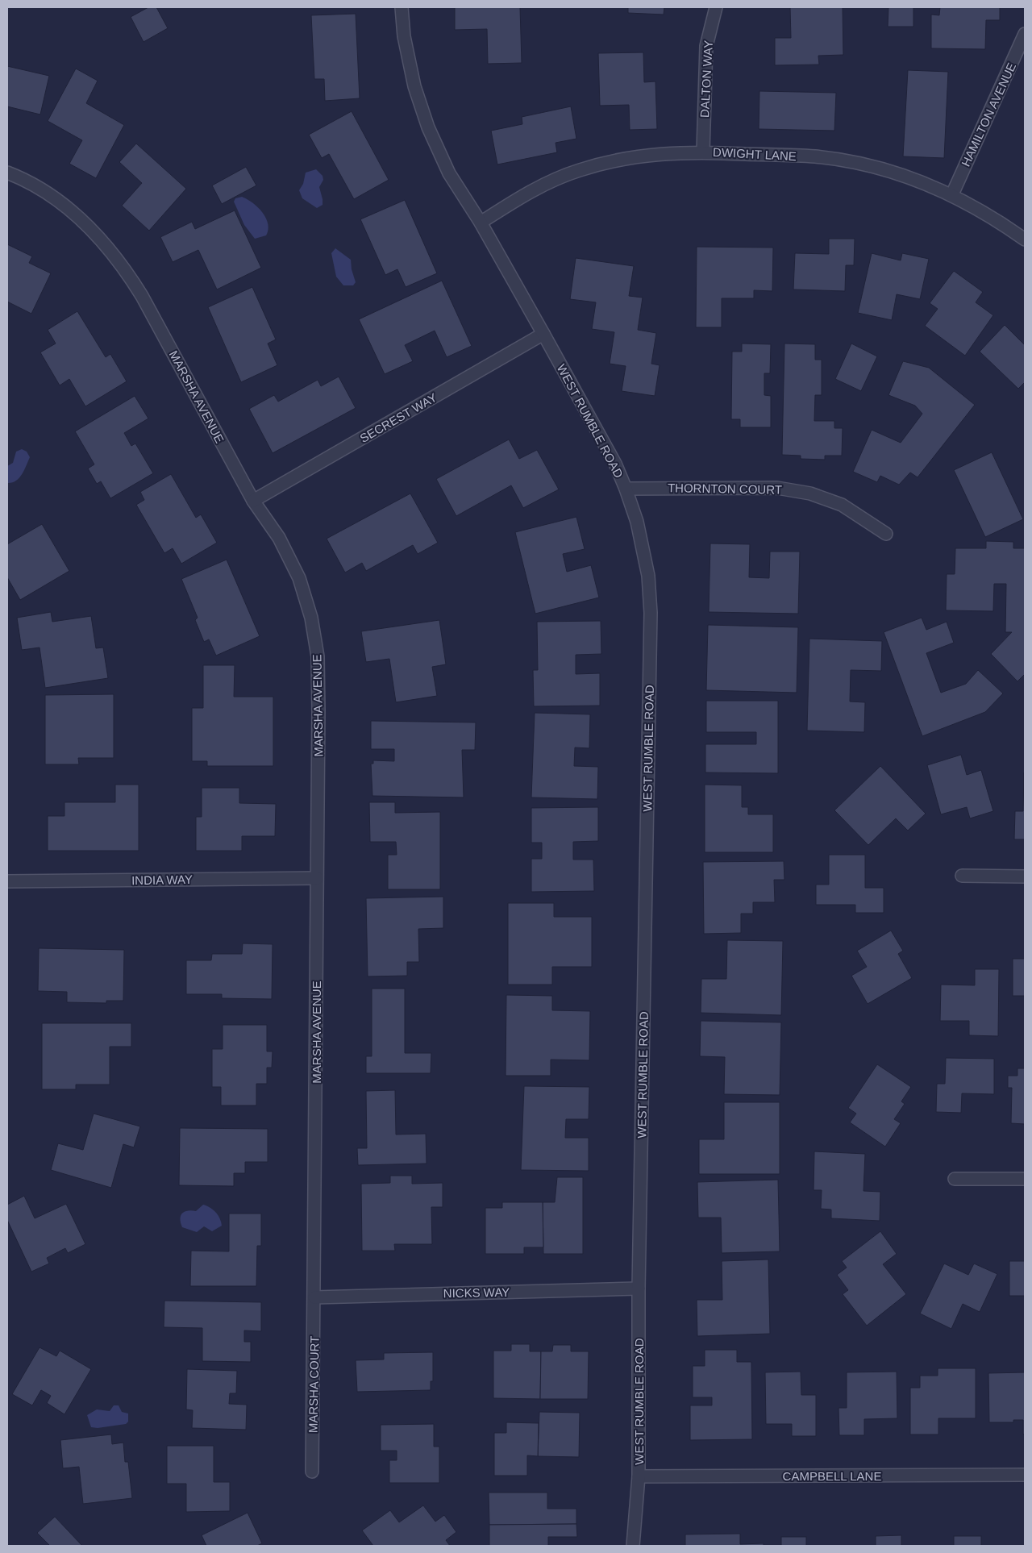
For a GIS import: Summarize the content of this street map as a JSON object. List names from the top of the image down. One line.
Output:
{"streets":{"street":["DALTON WAY","HAMILTON AVENUE","DWIGHT LANE","MARSHA AVENUE","SECREST WAY","WEST RUMBLE ROAD","THORNTON COURT","INDIA WAY","NICKS WAY","MARSHA COURT","CAMPBELL LANE"]},"crossings":[["DALTON WAY","DWIGHT LANE"],["HAMILTON AVENUE","DWIGHT LANE"],["DWIGHT LANE","WEST RUMBLE ROAD"],["MARSHA AVENUE","SECREST WAY"],["MARSHA AVENUE","INDIA WAY"],["MARSHA AVENUE","NICKS WAY"],["MARSHA AVENUE","MARSHA COURT"],["SECREST WAY","WEST RUMBLE ROAD"],["WEST RUMBLE ROAD","THORNTON COURT"],["WEST RUMBLE ROAD","NICKS WAY"],["WEST RUMBLE ROAD","CAMPBELL LANE"],["NICKS WAY","MARSHA COURT"]]}
